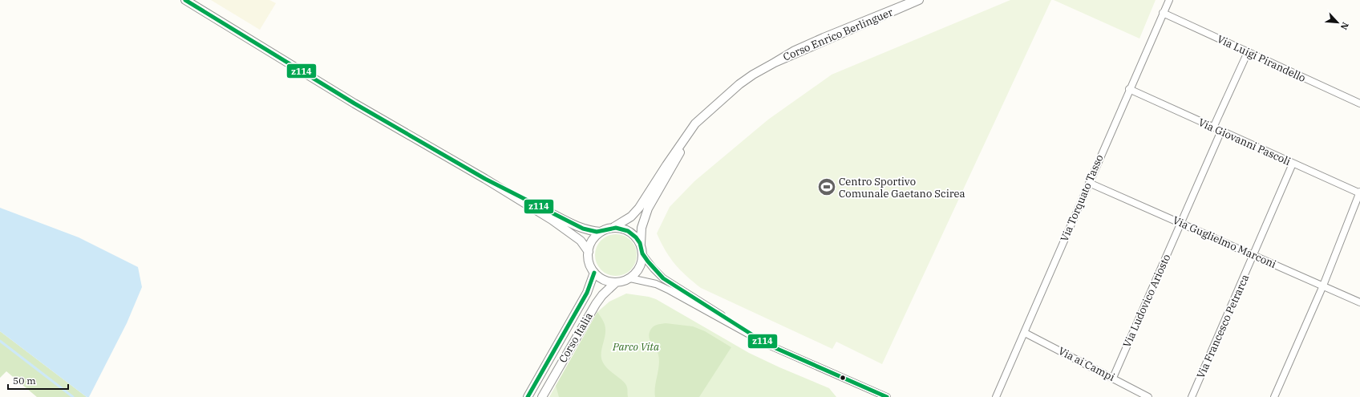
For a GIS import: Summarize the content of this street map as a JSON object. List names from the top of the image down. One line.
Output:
{"streets":{"street":["Corso Enrico Berlinguer","Via Luigi Pirandello","Via Giovanni Pascoli","Via Torquato Tasso","Via Guglielmo Marconi","Via Ludovico Ariosto","Via Francesco Petrarca","Corso Italia","Via ai Campi"]},"crossings":[["Corso Enrico Berlinguer","Corso Italia"],["Via Luigi Pirandello","Via Torquato Tasso"],["Via Giovanni Pascoli","Via Torquato Tasso"],["Via Giovanni Pascoli","Via Ludovico Ariosto"],["Via Giovanni Pascoli","Via Francesco Petrarca"],["Via Torquato Tasso","Via Guglielmo Marconi"],["Via Torquato Tasso","Via ai Campi"],["Via Guglielmo Marconi","Via Ludovico Ariosto"],["Via Guglielmo Marconi","Via Francesco Petrarca"],["Via Ludovico Ariosto","Via ai Campi"]],"parks":["Parco Vita"],"places":{"sports":["Centro Sportivo Comunale Gaetano Scirea"]},"lines":["transit line z114"],"scale_bar":"50 m","north":"bottom right"}
